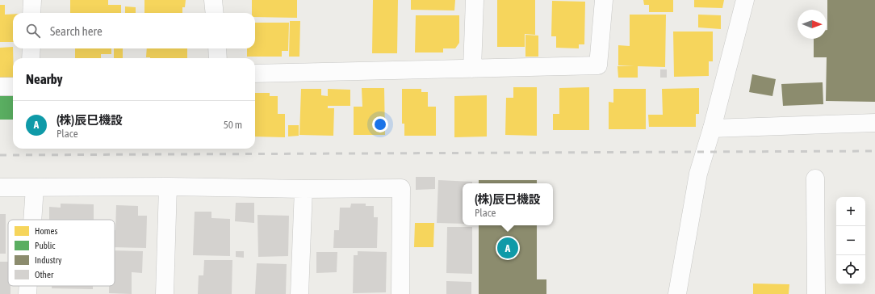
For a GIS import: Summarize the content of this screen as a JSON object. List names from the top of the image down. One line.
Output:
{"legend":["Homes","Public","Industry","Other"],"north":"right","page":{"search":"Search here","heading":"Nearby","list":[{"mark":"A","name":"(株)辰巳機設","note":"Place","value":"50 m"}],"popup":["(株)辰巳機設","Place"],"map_buttons":["+","−"],"pins":"A"}}
